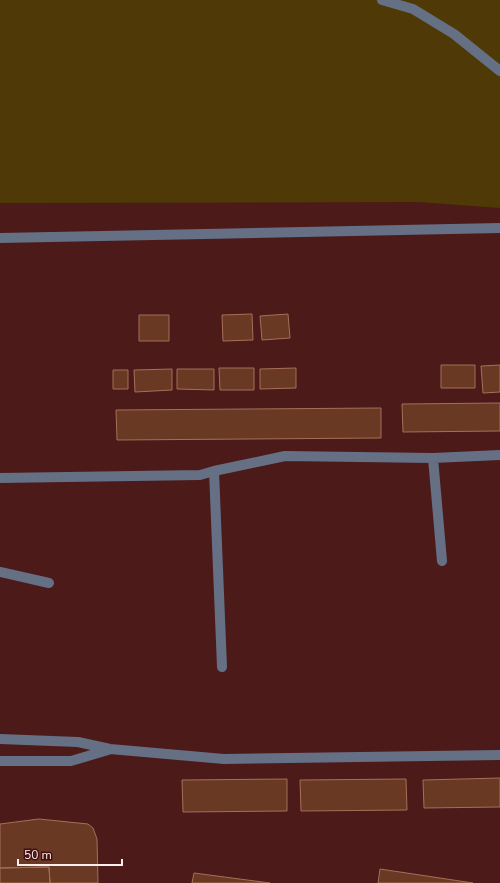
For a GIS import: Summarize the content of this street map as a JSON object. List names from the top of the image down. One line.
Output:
{"scale_bar":"50 m"}
